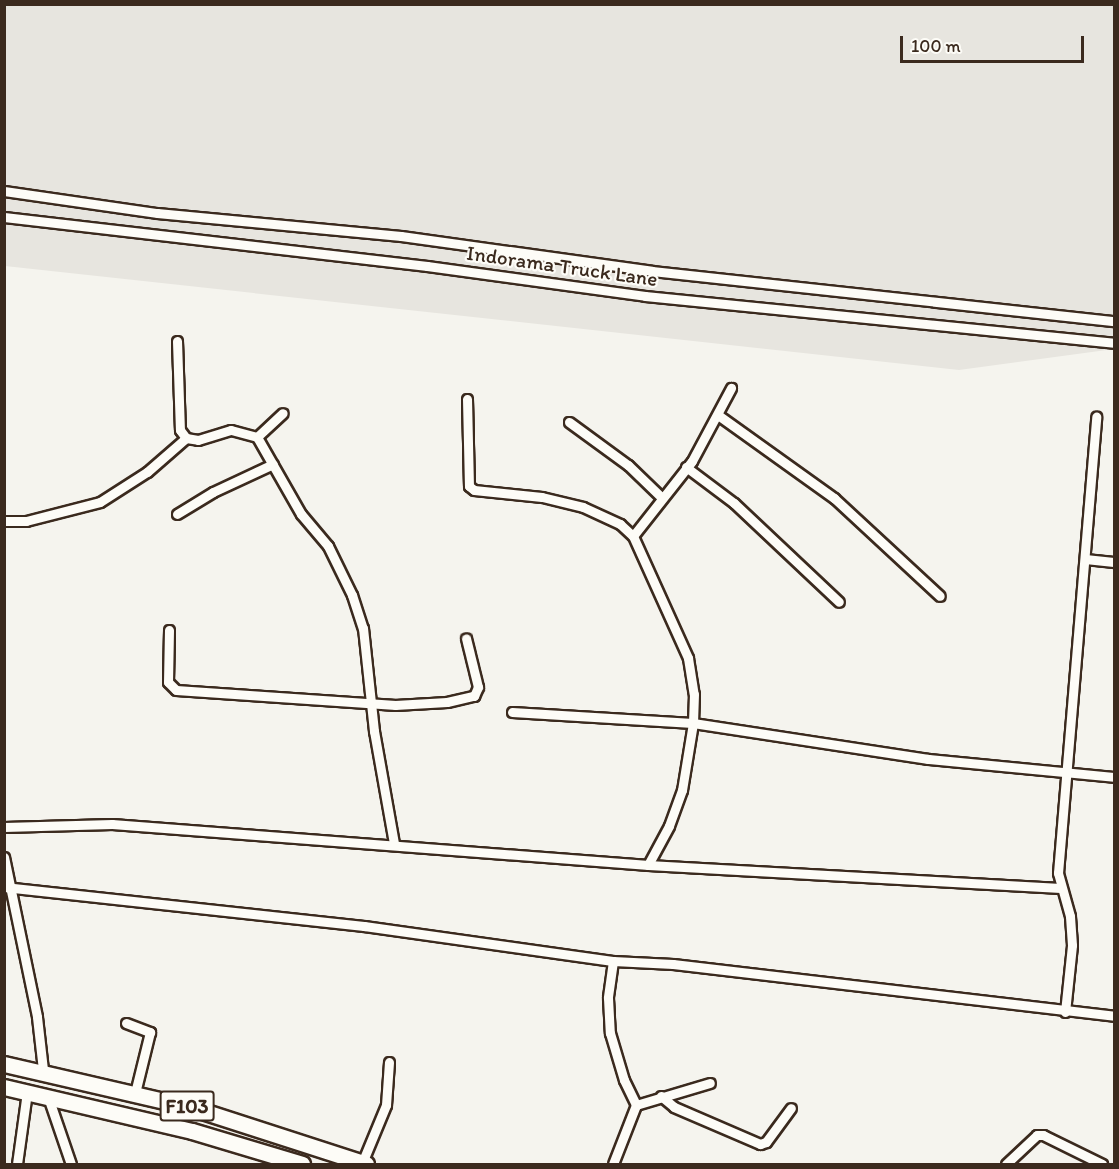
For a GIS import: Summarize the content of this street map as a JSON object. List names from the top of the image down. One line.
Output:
{"streets":{"main road":["F103"],"street":["Indorama Truck Lane"]},"scale_bar":"100 m"}
